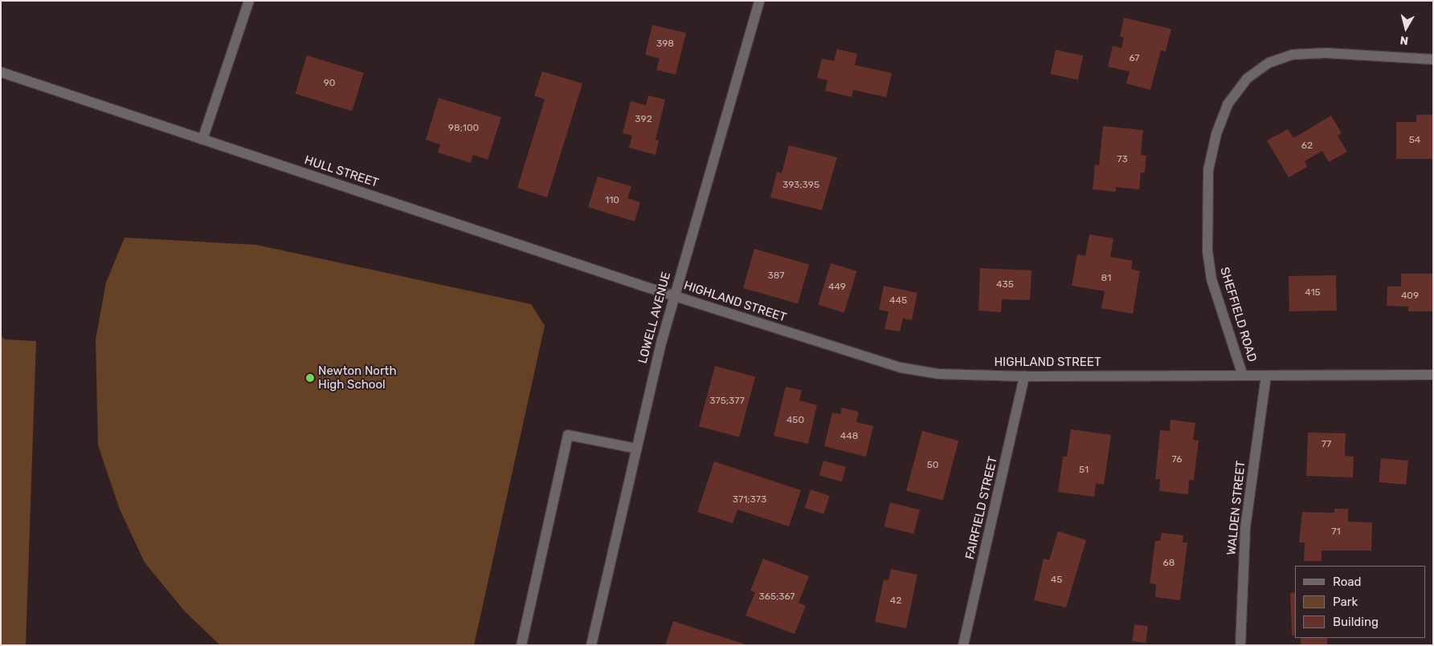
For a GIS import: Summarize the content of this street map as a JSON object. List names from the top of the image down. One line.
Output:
{"streets":{"street":["HULL STREET","HIGHLAND STREET","SHEFFIELD ROAD","LOWELL AVENUE","FAIRFIELD STREET","WALDEN STREET"]},"crossings":[["HULL STREET","HIGHLAND STREET"],["HULL STREET","LOWELL AVENUE"],["HIGHLAND STREET","SHEFFIELD ROAD"],["HIGHLAND STREET","LOWELL AVENUE"],["HIGHLAND STREET","FAIRFIELD STREET"],["HIGHLAND STREET","WALDEN STREET"]],"places":["Newton North High School"],"house_numbers":["398","67","90","392","98;100","54","62","73","393;395","110","387","81","435","449","415","409","445","375;377","450","448","77","76","50","51","371;373","71","68","45","365;367","42"],"legend":["Road","Park","Building"],"north":"bottom"}
